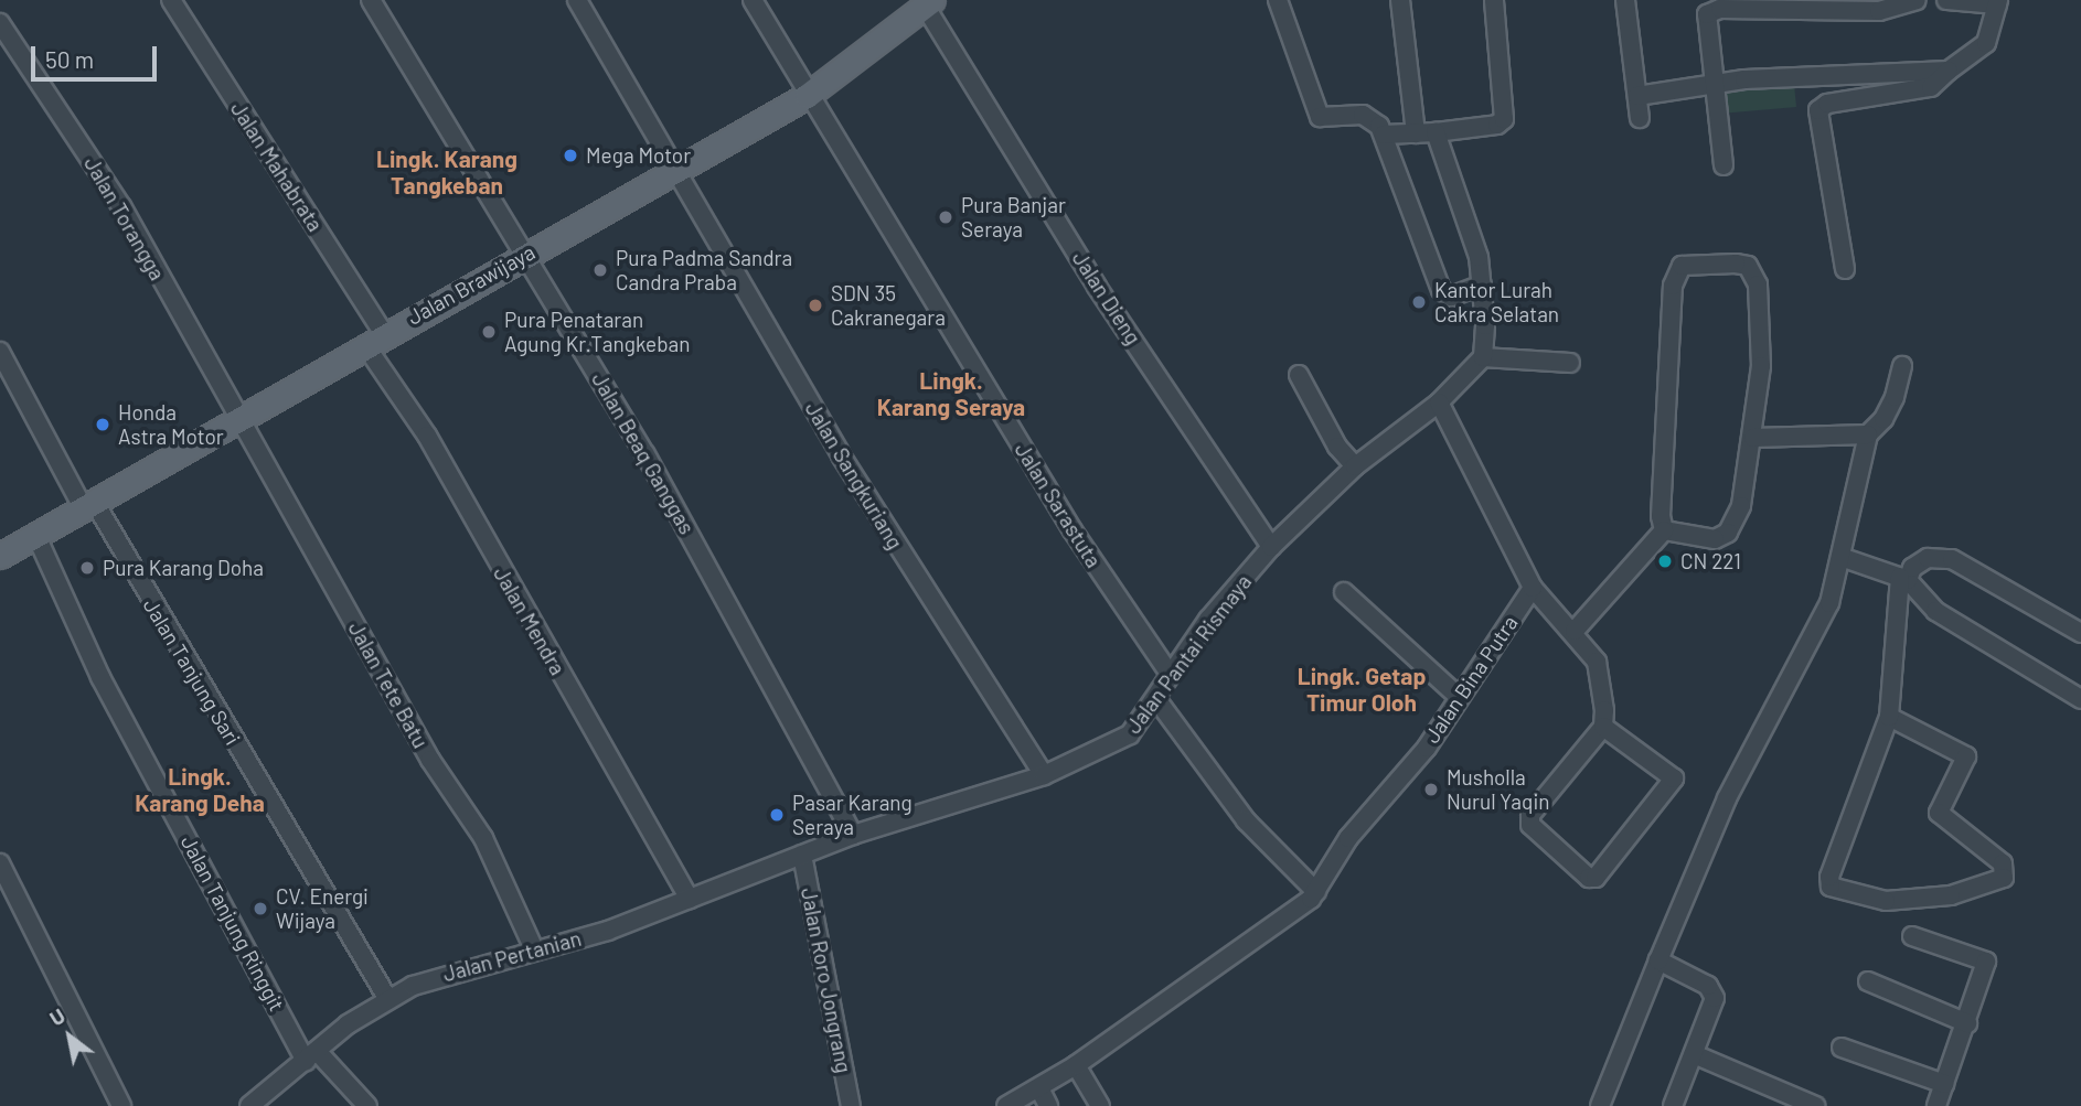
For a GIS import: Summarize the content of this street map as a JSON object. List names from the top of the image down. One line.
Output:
{"streets":{"main road":["Jalan Brawijaya"],"street":["Jalan Mahabrata","Jalan Torangga","Jalan Dieng","Jalan Beaq Ganggas","Jalan Sangkuriang","Jalan Sarastuta","Jalan Mendra","Jalan Pantai Rismaya","Jalan Tanjung Sari","Jalan Bina Putra","Jalan Tete Batu","Jalan Tanjung Ringgit","Jalan Pertanian","Jalan Roro Jongrang"]},"crossings":[["Jalan Mahabrata","Jalan Brawijaya"],["Jalan Mahabrata","Jalan Mendra"],["Jalan Torangga","Jalan Brawijaya"],["Jalan Torangga","Jalan Tete Batu"],["Jalan Brawijaya","Jalan Dieng"],["Jalan Brawijaya","Jalan Beaq Ganggas"],["Jalan Brawijaya","Jalan Sangkuriang"],["Jalan Brawijaya","Jalan Sarastuta"],["Jalan Brawijaya","Jalan Mendra"],["Jalan Brawijaya","Jalan Tanjung Sari"],["Jalan Brawijaya","Jalan Tete Batu"],["Jalan Brawijaya","Jalan Tanjung Ringgit"],["Jalan Dieng","Jalan Pantai Rismaya"],["Jalan Beaq Ganggas","Jalan Pantai Rismaya"],["Jalan Sangkuriang","Jalan Pantai Rismaya"],["Jalan Sarastuta","Jalan Pantai Rismaya"],["Jalan Mendra","Jalan Pertanian"],["Jalan Pantai Rismaya","Jalan Pertanian"],["Jalan Pantai Rismaya","Jalan Roro Jongrang"],["Jalan Tanjung Sari","Jalan Pertanian"],["Jalan Tete Batu","Jalan Pertanian"],["Jalan Tanjung Ringgit","Jalan Pertanian"],["Jalan Pertanian","Jalan Roro Jongrang"]],"districts":["Lingk. Karang Tangkeban","Lingk. Karang Seraya","Lingk. Getap Timur Oloh","Lingk. Karang Deha"],"places":["Mega Motor","Pura Banjar Seraya","Pura Padma Sandra Candra Praba","Kantor Lurah Cakra Selatan","SDN 35 Cakranegara","Pura Penataran Agung Kr.Tangkeban","Honda Astra Motor","CN 221","Pura Karang Doha","Musholla Nurul Yaqin","Pasar Karang Seraya","CV. Energi Wijaya"],"scale_bar":"50 m","north":"top left"}
